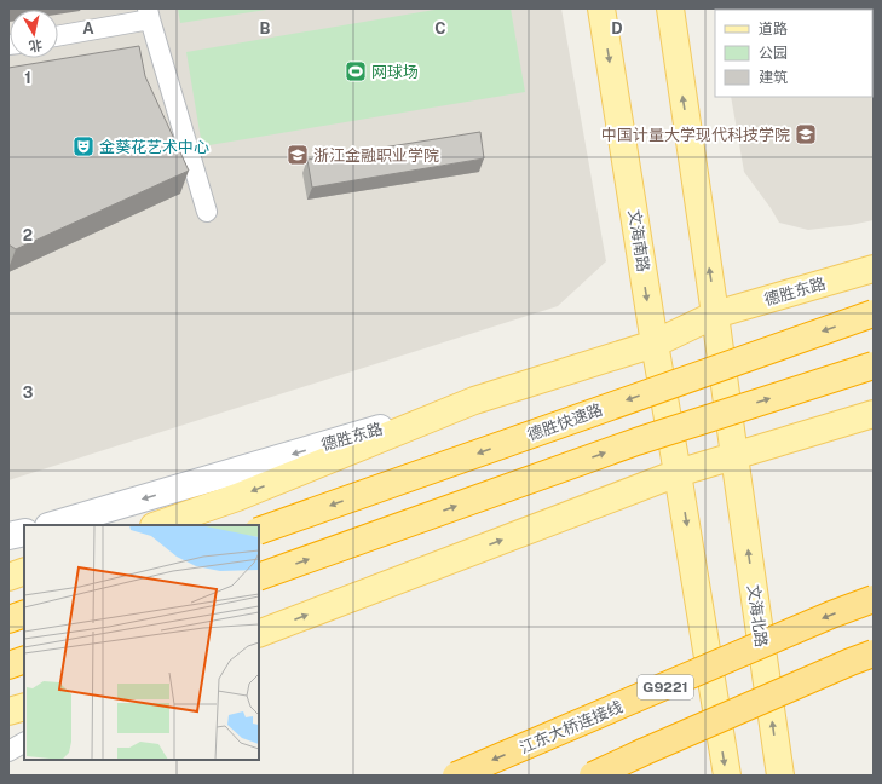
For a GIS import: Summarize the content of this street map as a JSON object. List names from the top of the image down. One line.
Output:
{"streets":{"highway":["德胜快速路","G9221","江东大桥连接线"],"main road":["文海南路","德胜东路","文海北路"]},"crossings":[["文海南路","德胜东路"]],"places":{"sports":["网球场"],"school or university":["中国计量大学现代科技学院","浙江金融职业学院"],"theatre":["金葵花艺术中心"]},"legend":["道路","公园","建筑"],"north":"bottom","grid":{"columns":["A","B","C","D"],"rows":["1","2","3"]}}
